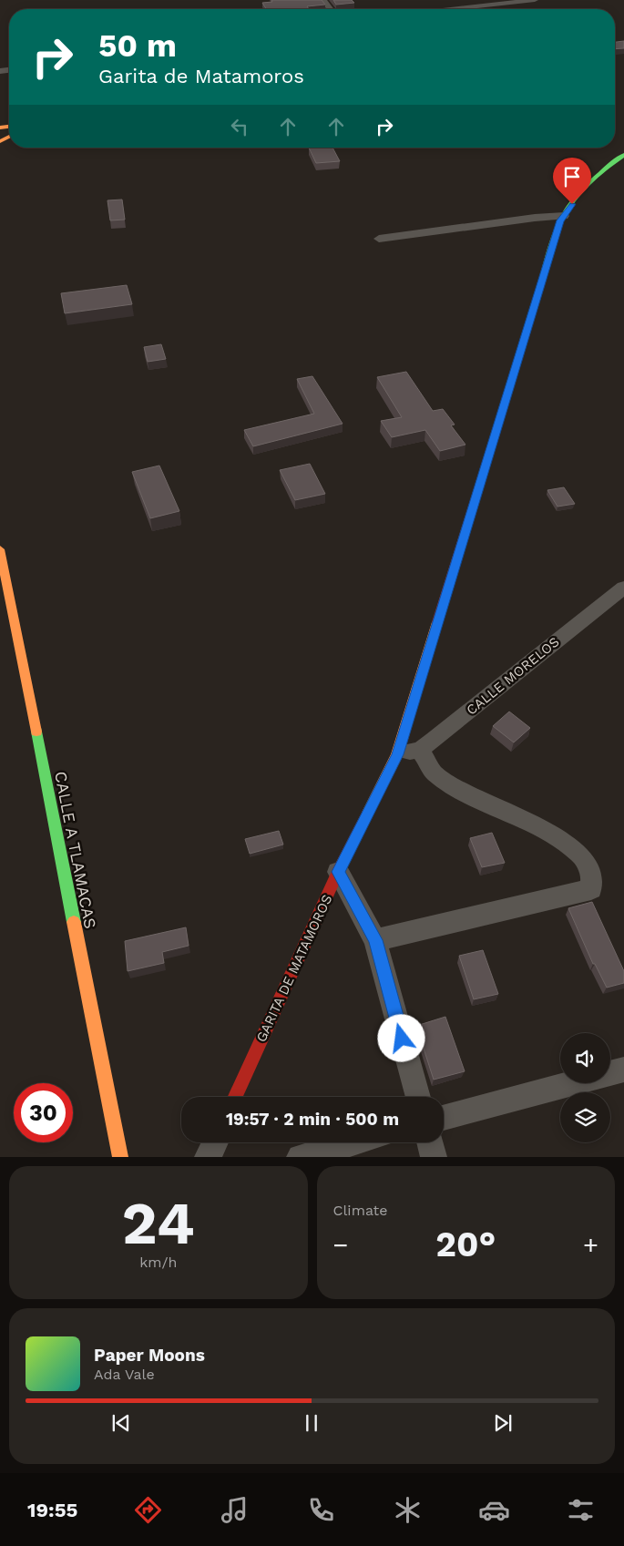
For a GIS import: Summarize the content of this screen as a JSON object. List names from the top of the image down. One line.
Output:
{"streets":{"street":["CALLE MORELOS","CALLE A TLAMACAS","GARITA DE MATAMOROS"]},"crossings":[["CALLE MORELOS","GARITA DE MATAMOROS"]],"page":{"turn":["50 m","Garita de Matamoros"],"limit":"30","trip":"19:57 · 2 min · 500 m","tile":[["24","km/h"],"Climate"],"heat":["−","20°","+"],"song":["Paper Moons","Ada Vale"],"tabs":"19:55"}}
